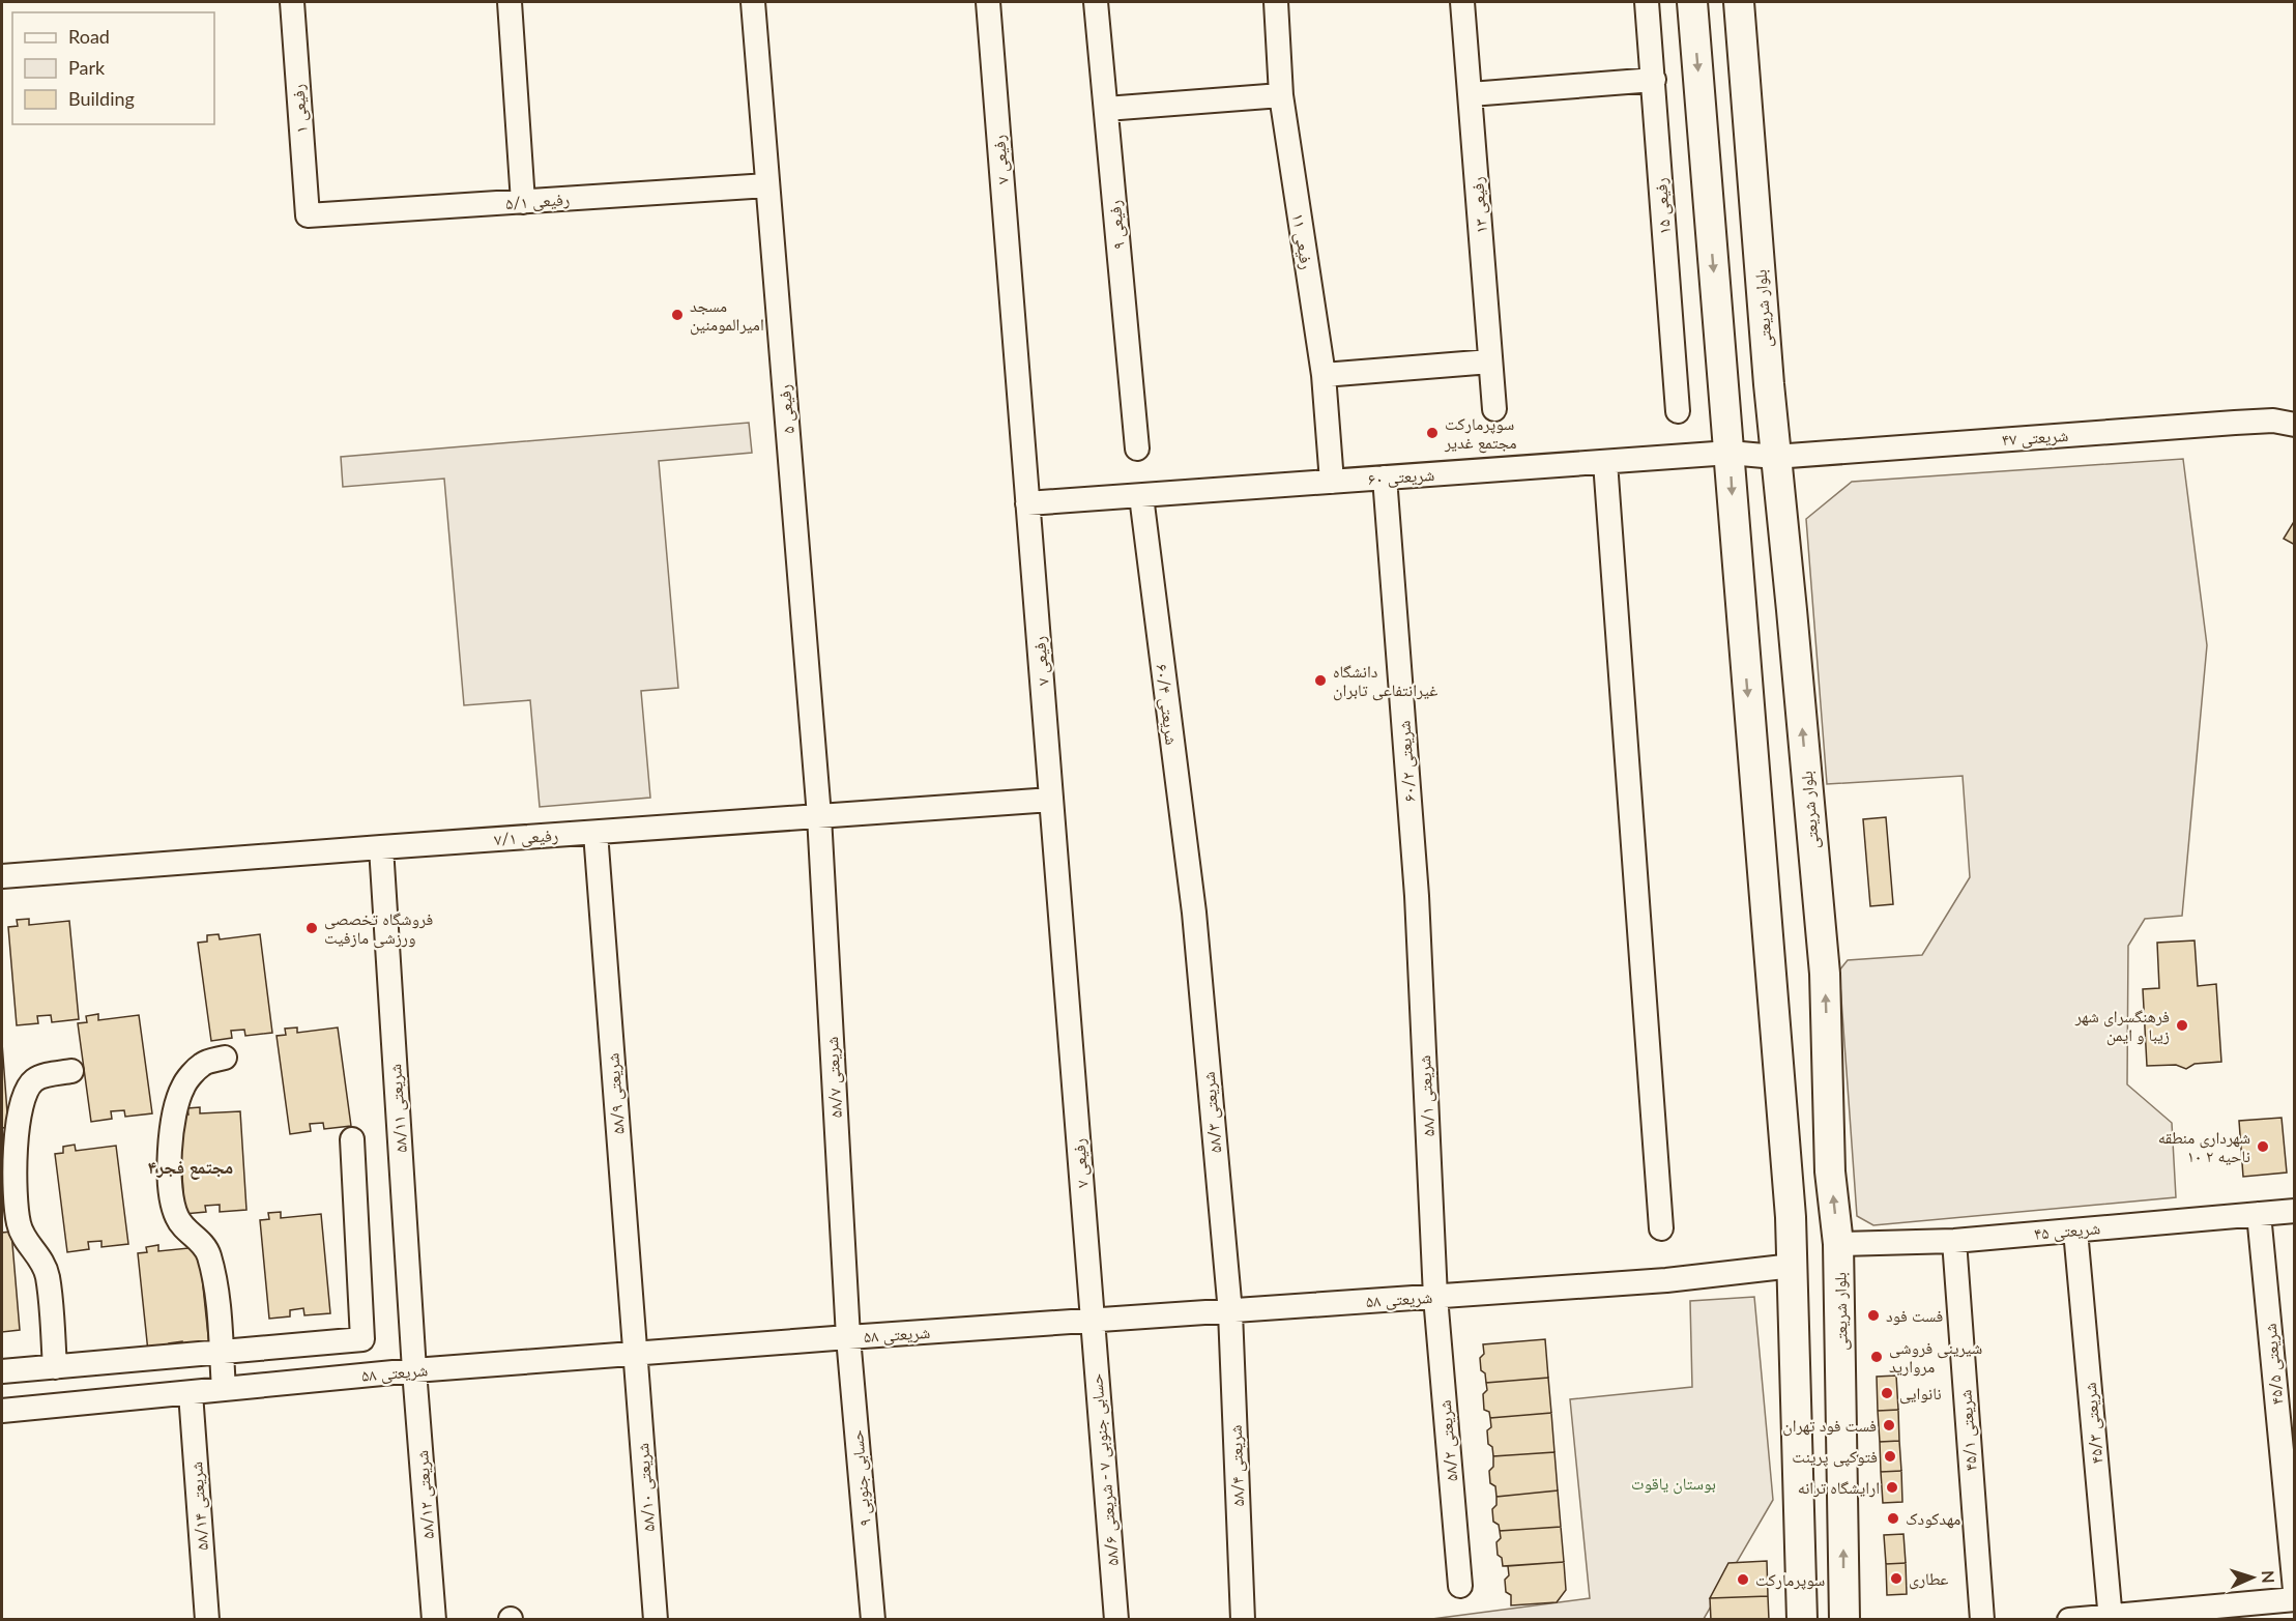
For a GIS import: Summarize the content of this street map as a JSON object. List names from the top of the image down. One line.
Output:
{"streets":{"main road":["بلوار شریعتی"],"street":["رفیعی ۱","رفیعی ۷","رفیعی ۵/۱","رفیعی ۱۳","رفیعی ۱۵","رفیعی ۹","رفیعی ۱۱","رفیعی ۵","شریعتی ۴۷","شریعتی ۶۰","شریعتی ۶۰/۴","شریعتی ۶۰/۲","رفیعی ۷/۱","شریعتی ۵۸/۷","شریعتی ۵۸/۹","شریعتی ۵۸/۱","شریعتی ۵۸/۱۱","شریعتی ۵۸/۳","شریعتی ۴۵","شریعتی ۵۸","شریعتی ۴۵/۵","شریعتی ۴۵/۳","شریعتی ۴۵/۱","شریعتی ۵۸/۲","شریعتی ۵۸/۴","حسابی جنوبی ۷ - شریعتی ۵۸/۶","حسابی جنوبی ۹","شریعتی ۵۸/۱۰","شریعتی ۵۸/۱۲","شریعتی ۵۸/۱۴"]},"crossings":[["رفیعی ۱","رفیعی ۵/۱"],["رفیعی ۷","شریعتی ۶۰"],["رفیعی ۷","رفیعی ۷/۱"],["رفیعی ۷","شریعتی ۵۸"],["رفیعی ۷","حسابی جنوبی ۷ - شریعتی ۵۸/۶"],["رفیعی ۵/۱","رفیعی ۵"],["رفیعی ۱۱","شریعتی ۶۰"],["بلوار شریعتی","شریعتی ۴۷"],["بلوار شریعتی","شریعتی ۶۰"],["بلوار شریعتی","شریعتی ۴۵"],["رفیعی ۵","رفیعی ۷/۱"],["رفیعی ۵","شریعتی ۵۸/۷"],["شریعتی ۴۷","شریعتی ۶۰"],["شریعتی ۶۰","شریعتی ۶۰/۴"],["شریعتی ۶۰","شریعتی ۶۰/۲"],["شریعتی ۶۰/۴","شریعتی ۵۸/۳"],["شریعتی ۶۰/۲","شریعتی ۵۸/۱"],["رفیعی ۷/۱","شریعتی ۵۸/۷"],["رفیعی ۷/۱","شریعتی ۵۸/۹"],["رفیعی ۷/۱","شریعتی ۵۸/۱۱"],["شریعتی ۵۸/۷","شریعتی ۵۸"],["شریعتی ۵۸/۷","حسابی جنوبی ۹"],["شریعتی ۵۸/۹","شریعتی ۵۸"],["شریعتی ۵۸/۹","شریعتی ۵۸/۱۰"],["شریعتی ۵۸/۱","شریعتی ۵۸"],["شریعتی ۵۸/۱","شریعتی ۵۸/۲"],["شریعتی ۵۸/۱۱","شریعتی ۵۸"],["شریعتی ۵۸/۱۱","شریعتی ۵۸/۱۲"],["شریعتی ۵۸/۳","شریعتی ۵۸"],["شریعتی ۵۸/۳","شریعتی ۵۸/۴"],["شریعتی ۴۵","شریعتی ۴۵/۵"],["شریعتی ۴۵","شریعتی ۴۵/۳"],["شریعتی ۴۵","شریعتی ۴۵/۱"],["شریعتی ۵۸","شریعتی ۵۸/۲"],["شریعتی ۵۸","شریعتی ۵۸/۴"],["شریعتی ۵۸","حسابی جنوبی ۷ - شریعتی ۵۸/۶"],["شریعتی ۵۸","حسابی جنوبی ۹"],["شریعتی ۵۸","شریعتی ۵۸/۱۰"],["شریعتی ۵۸","شریعتی ۵۸/۱۲"],["شریعتی ۵۸","شریعتی ۵۸/۱۴"]],"districts":["مجتمع فجر۴"],"parks":["بوستان یاقوت"],"places":["مسجد امیرالمومنین","سوپرمارکت مجتمع غدیر","دانشگاه غیرانتفاعی تابران","فروشگاه تخصصی ورزشی مازفیت","فرهنگسرای شهر زیبا و ایمن","شهرداری منطقه ۱۰ ناحیه ۲","فست فود","شیرینی فروشی مروارید","نانوایی","فست فود تهران","فتوکپی پرینت","ارایشگاه ترانه","مهدکودک","عطاری","سوپرمارکت"],"legend":["Road","Park","Building"],"north":"right"}
